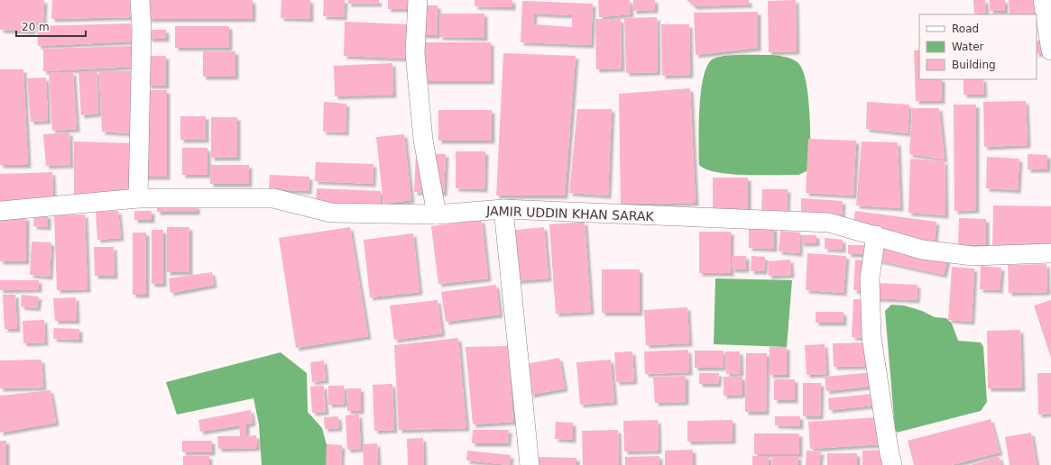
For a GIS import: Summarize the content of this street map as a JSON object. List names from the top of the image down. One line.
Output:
{"streets":{"street":["JAMIR UDDIN KHAN SARAK"]},"legend":["Road","Water","Building"],"scale_bar":"20 m"}
